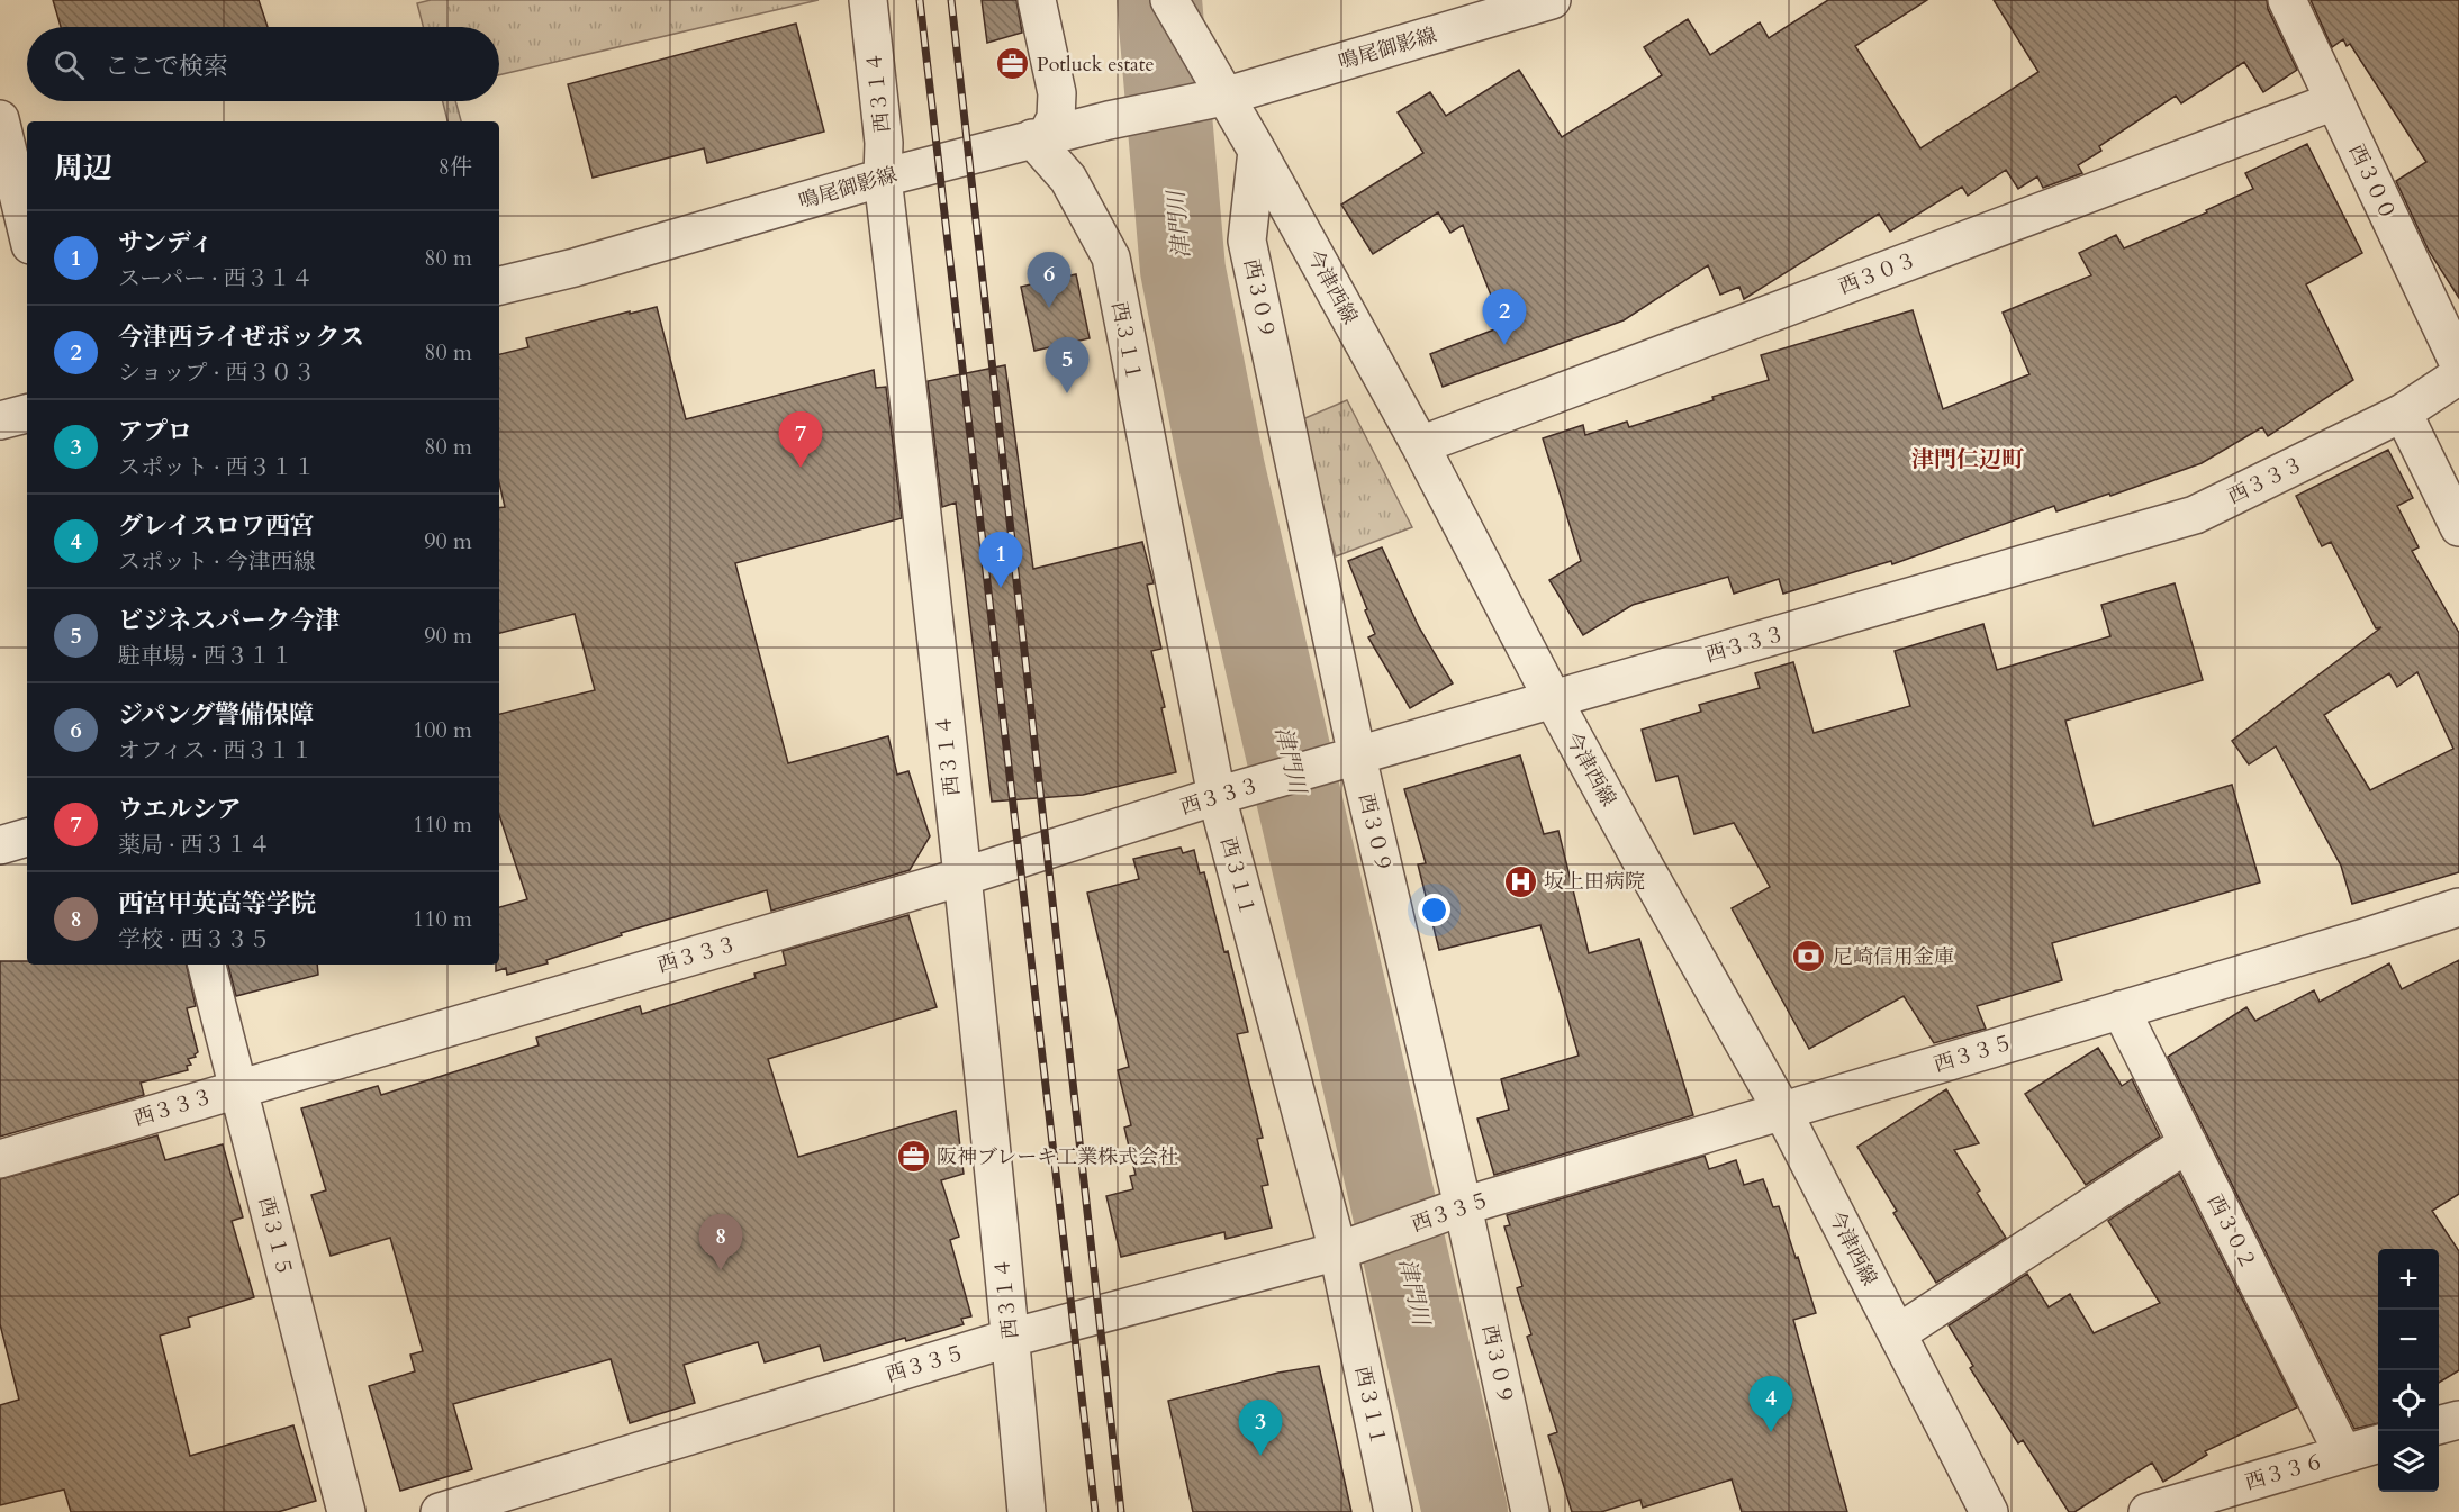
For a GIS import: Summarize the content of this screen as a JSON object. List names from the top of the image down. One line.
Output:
{"streets":{"street":["鳴尾御影線","西３１４","西３００","西３０３","今津西線","西３０９","西３１１","西３３３","西３３５","西３０２","西３１５","西３３６"]},"crossings":[["鳴尾御影線","西３１４"],["鳴尾御影線","今津西線"],["鳴尾御影線","西３１１"],["西３１４","西３３３"],["西３１４","西３３５"],["西３００","西３０３"],["西３０３","今津西線"],["今津西線","西３０９"],["今津西線","西３３３"],["今津西線","西３３５"],["西３０９","西３３３"],["西３０９","西３３５"],["西３１１","西３３３"],["西３１１","西３３５"],["西３３３","西３１５"],["西３３５","西３０２"],["西３０２","西３３６"]],"districts":["津門仁辺町"],"water":["津門川"],"places":{"office":["Potluck estate","阪神ブレーキ工業株式会社"],"hospital":["坂上田病院"],"bank":["尼崎信用金庫"]},"page":{"search":"ここで検索","heading":["周辺","8件"],"list":[{"mark":"1","name":"サンディ","note":"スーパー · 西３１４","value":"80 m"},{"mark":"2","name":"今津西ライぜボックス","note":"ショップ · 西３０３","value":"80 m"},{"mark":"3","name":"アプロ","note":"スポット · 西３１１","value":"80 m"},{"mark":"4","name":"グレイスロワ西宮","note":"スポット · 今津西線","value":"90 m"},{"mark":"5","name":"ビジネスパーク今津","note":"駐車場 · 西３１１","value":"90 m"},{"mark":"6","name":"ジパング警備保障","note":"オフィス · 西３１１","value":"100 m"},{"mark":"7","name":"ウエルシア","note":"薬局 · 西３１４","value":"110 m"},{"mark":"8","name":"西宮甲英高等学院","note":"学校 · 西３３５","value":"110 m"}],"pins":["6","2","5","7","1","8","4","3"],"map_buttons":["+","−"]}}
